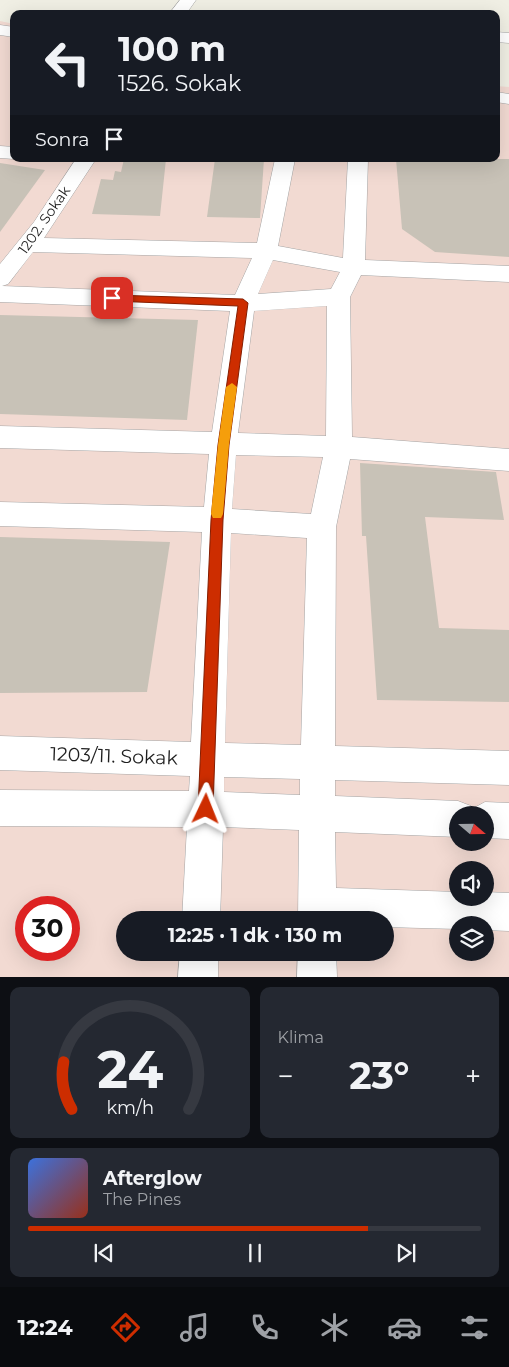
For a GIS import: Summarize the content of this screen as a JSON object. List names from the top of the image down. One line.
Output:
{"streets":{"street":["1202. Sokak","1203/11. Sokak"]},"north":"right","page":{"turn":["100 m","1526. Sokak"],"then":"Sonra","limit":"30","trip":"12:25 · 1 dk · 130 m","tile":"Klima","heat":["−","23°","+"],"song":["Afterglow","The Pines"],"tabs":"12:24","gauge":["24","km/h"]}}
